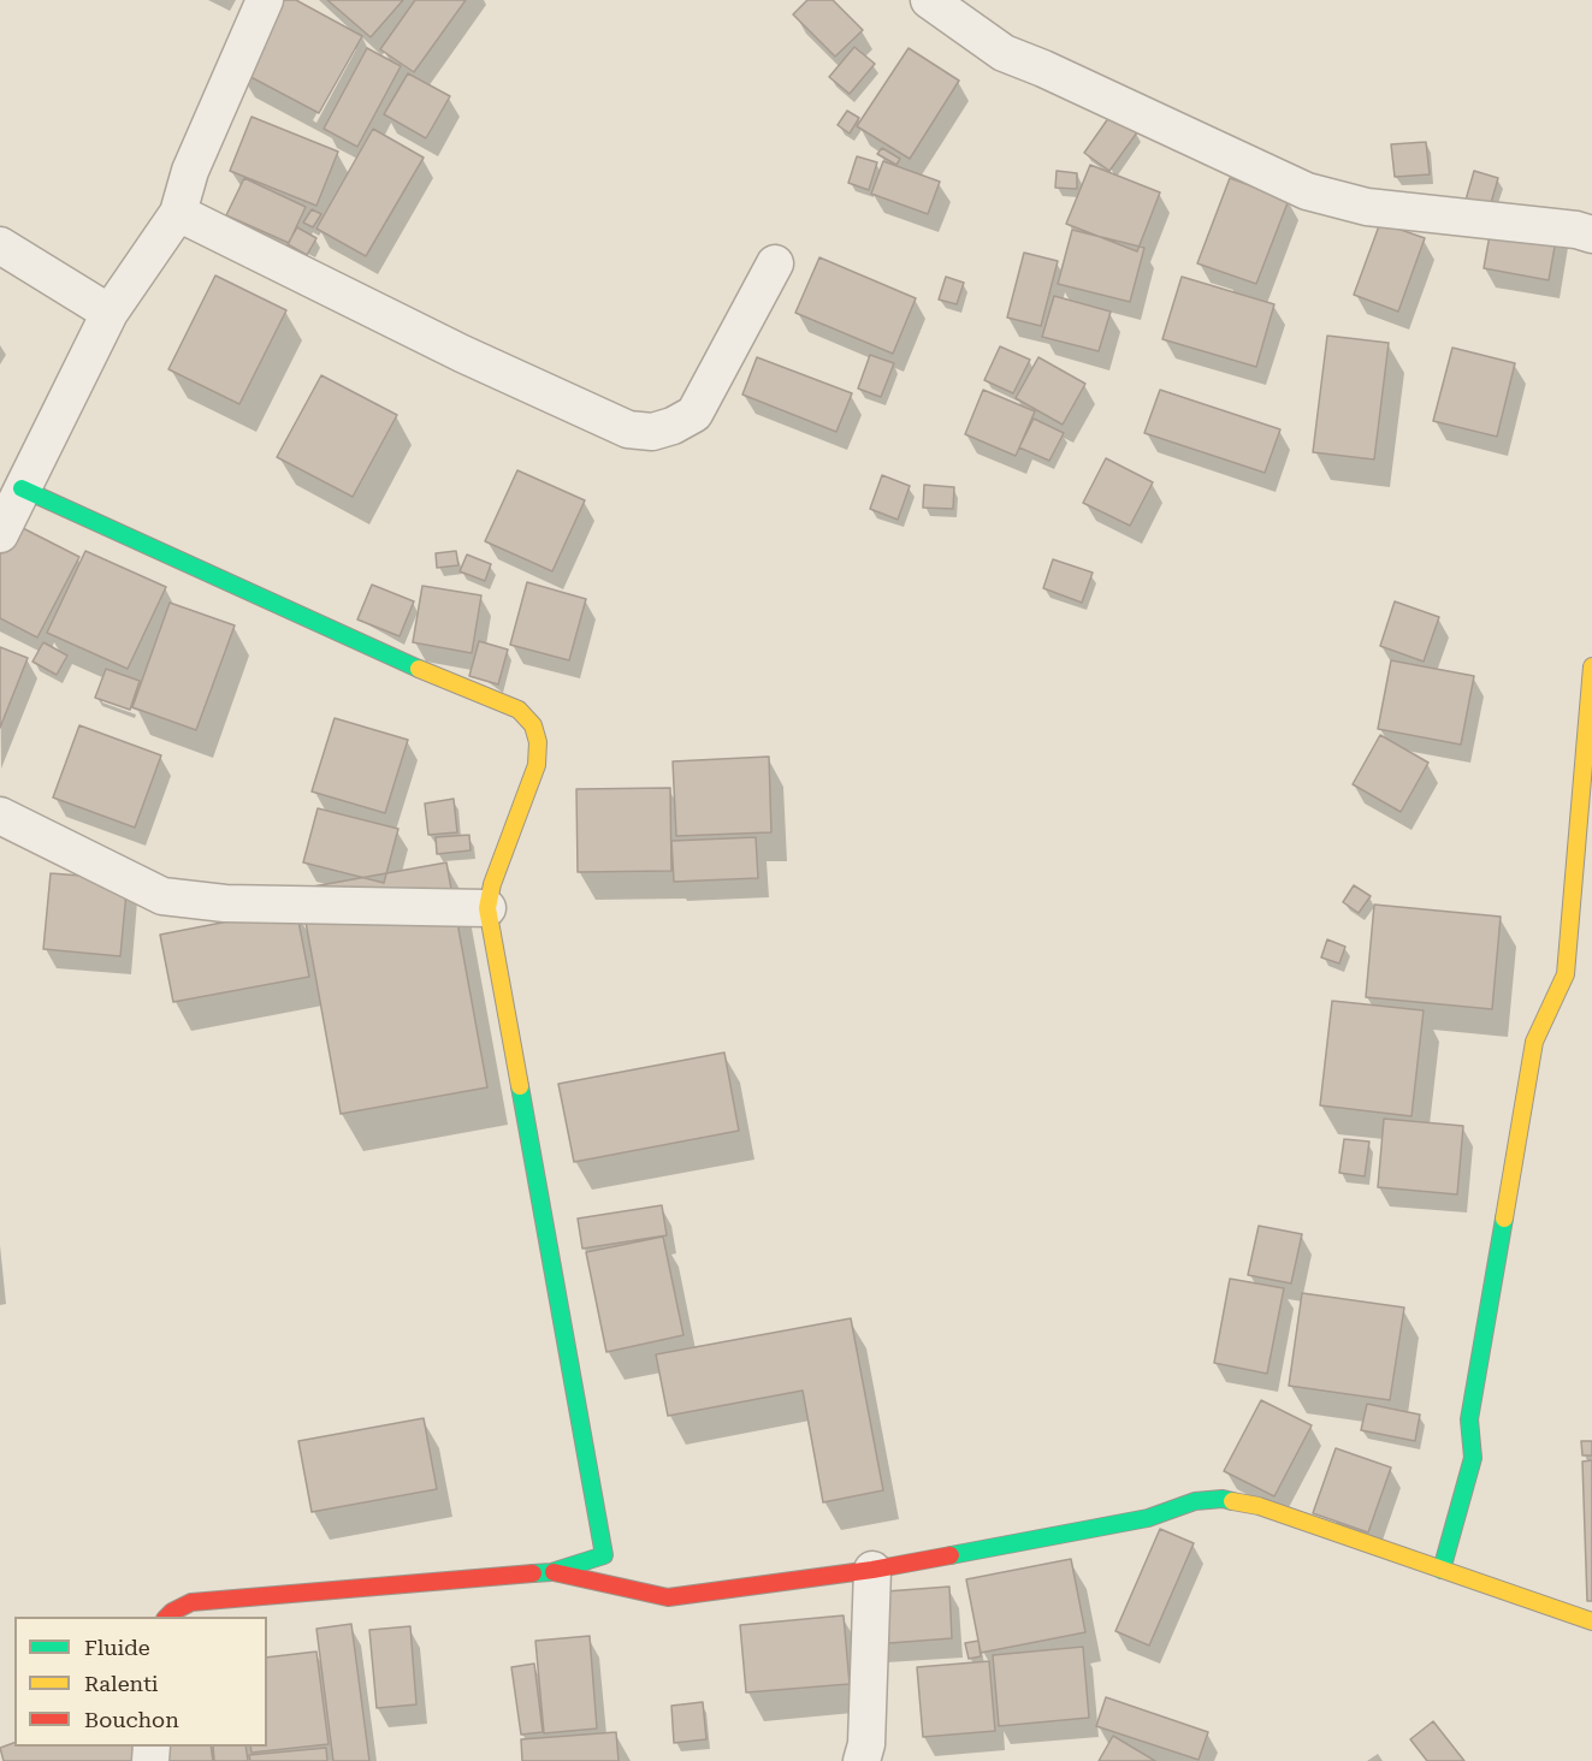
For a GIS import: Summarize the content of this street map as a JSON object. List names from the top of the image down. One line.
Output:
{"legend":["Fluide","Ralenti","Bouchon"]}
